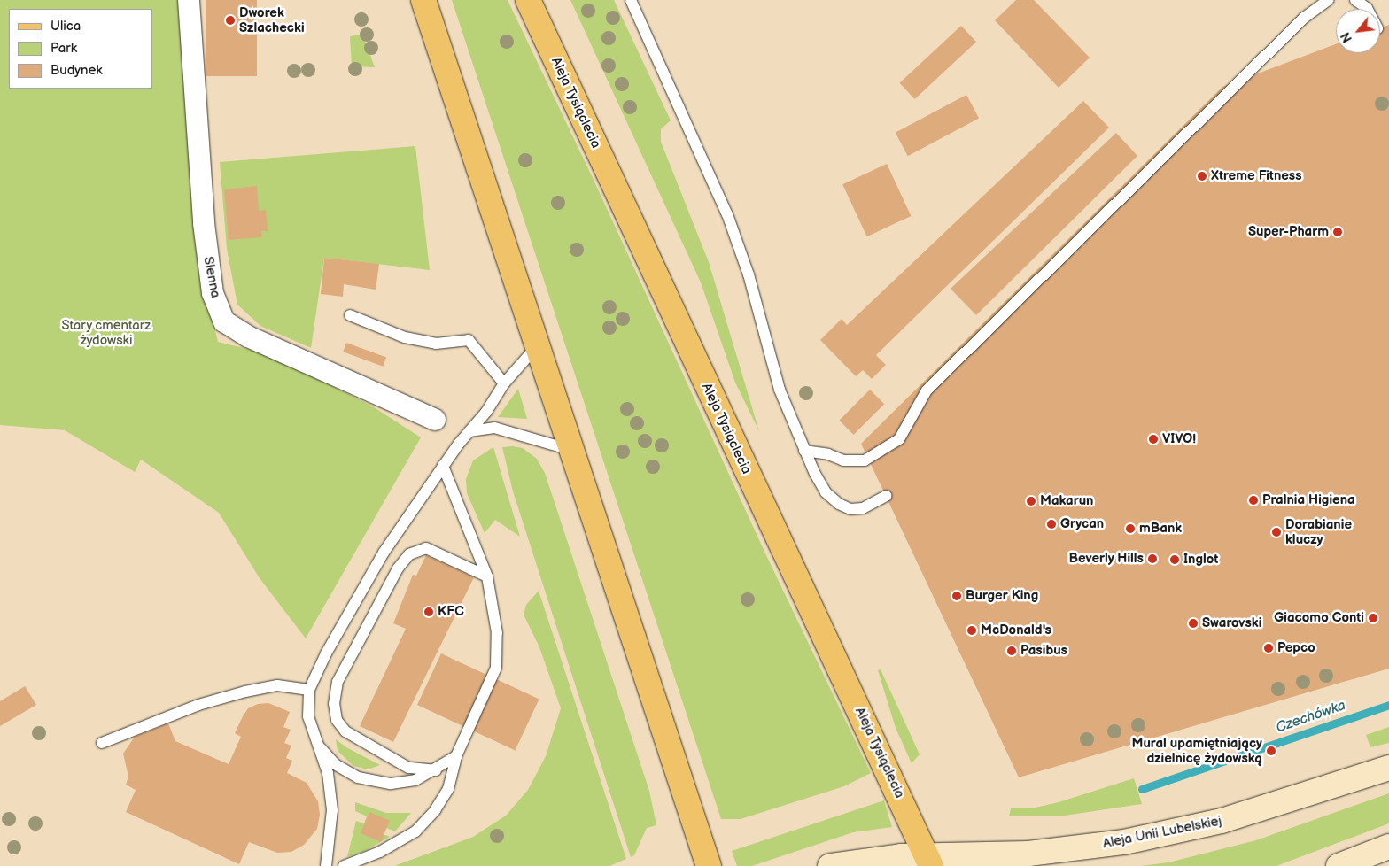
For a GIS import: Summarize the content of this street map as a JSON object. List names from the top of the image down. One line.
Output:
{"streets":{"main road":["Aleja Tysiąclecia","Aleja Unii Lubelskiej"],"street":["Sienna"]},"crossings":[["Aleja Tysiąclecia","Aleja Unii Lubelskiej"]],"water":["Czechówka"],"parks":["Stary cmentarz żydowski"],"places":["Dworek Szlachecki","Xtreme Fitness","Super-Pharm","VIVO!","Pralnia Higiena","Makarun","Grycan","mBank","Dorabianie kluczy","Beverly Hills","Inglot","Burger King","KFC","Giacomo Conti","Swarovski","McDonald's","Pepco","Pasibus","Mural upamiętniający dzielnicę żydowską"],"legend":["Ulica","Park","Budynek"],"north":"bottom left"}
